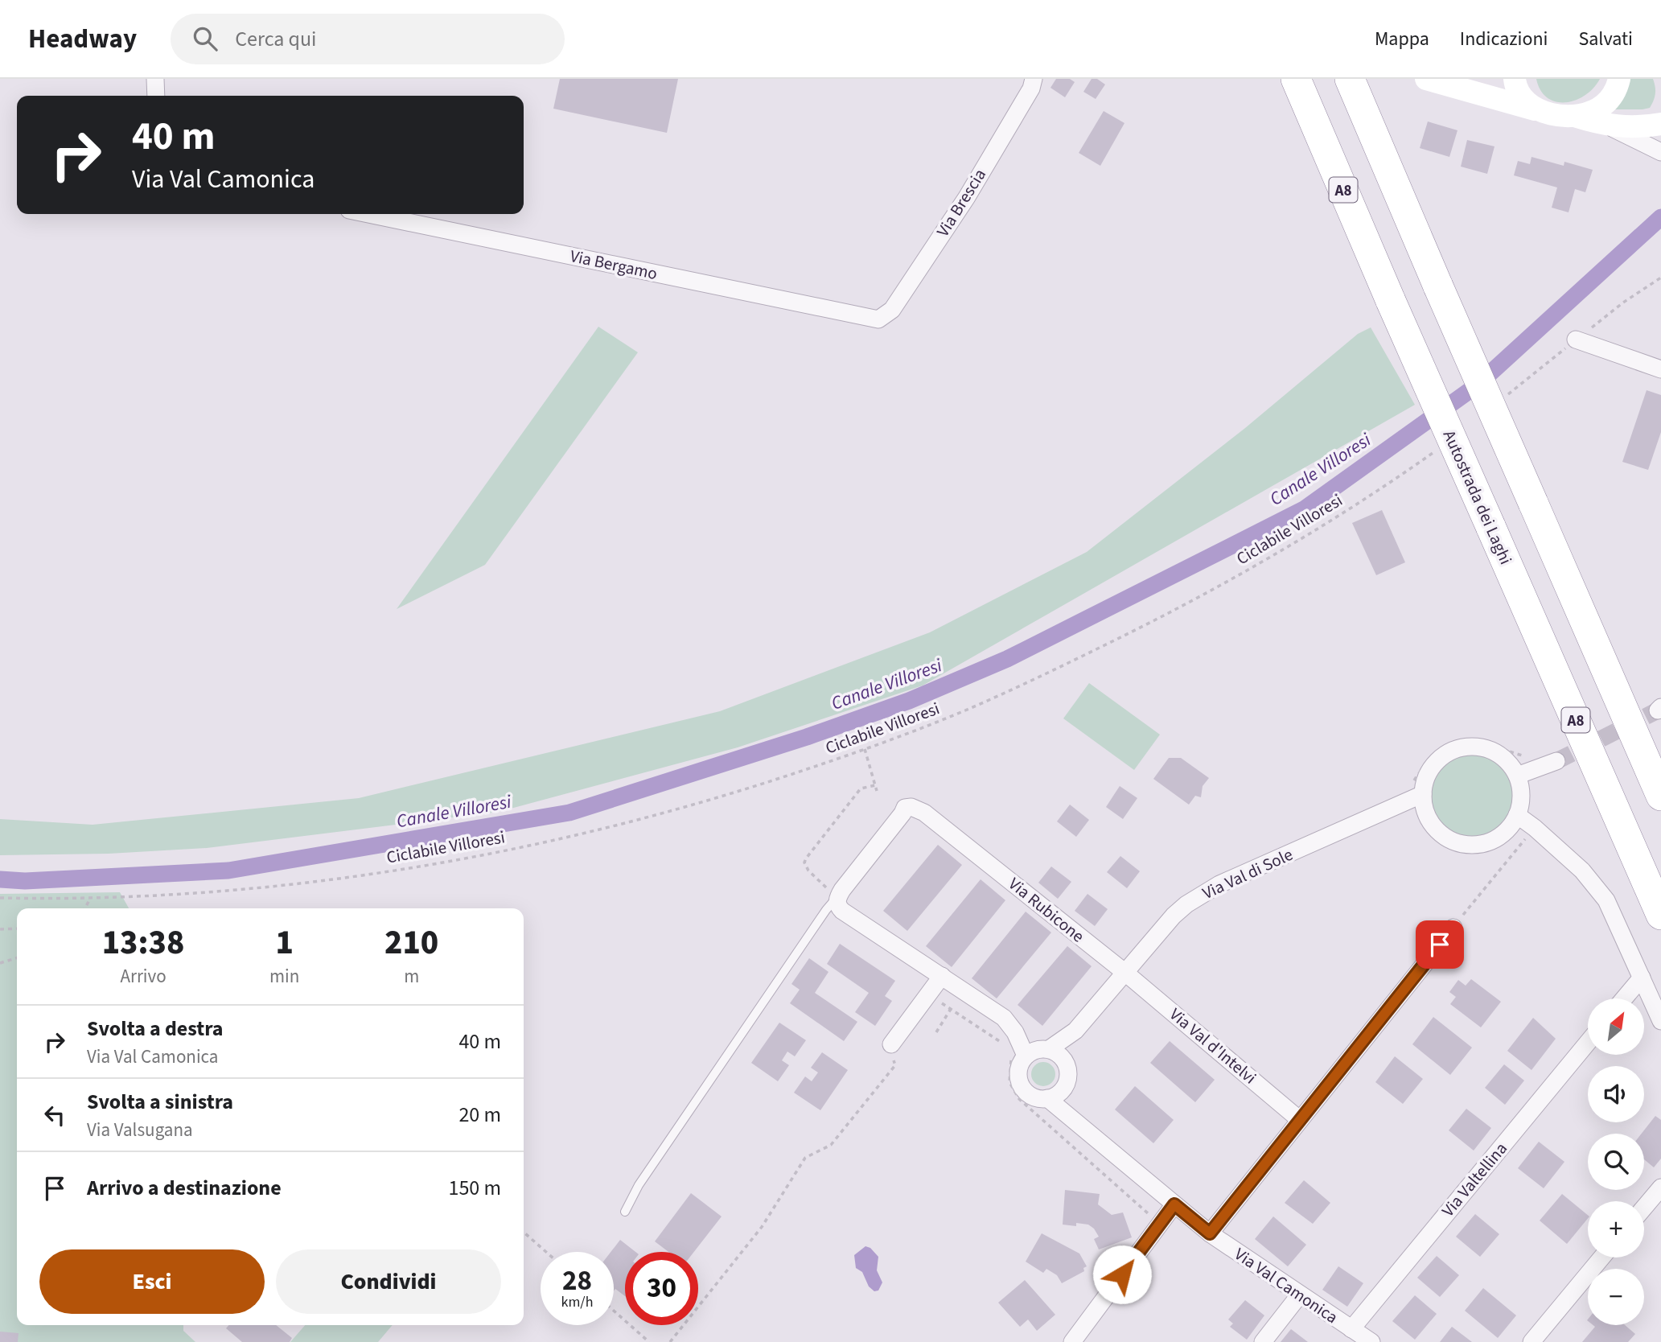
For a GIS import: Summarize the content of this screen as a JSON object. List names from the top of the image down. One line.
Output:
{"streets":{"highway":["A8","Autostrada dei Laghi"],"street":["Via Brescia","Via Bergamo","Via Val di Sole","Via Rubicone","Via Val d'Intelvi","Via Valtellina","Via Val Camonica"],"path":["Ciclabile Villoresi"]},"crossings":[["Via Brescia","Via Bergamo"],["Via Val di Sole","Via Rubicone"],["Via Val di Sole","Via Val d'Intelvi"],["Via Rubicone","Via Val d'Intelvi"],["Via Valtellina","Via Val Camonica"]],"water":["Canale Villoresi"],"north":"top right","page":{"header":"Headway","search":"Cerca qui","nav":["Mappa","Indicazioni","Salvati"],"turn":["40 m","Via Val Camonica"],"eta":["13:38","Arrivo","1","min","210","m"],"map_buttons":["+","−"],"list":[{"name":"Svolta a destra","note":"Via Val Camonica","value":"40 m"},{"name":"Svolta a sinistra","note":"Via Valsugana","value":"20 m"},{"name":"Arrivo a destinazione","value":"150 m"}],"buttons":["Esci","Condividi"],"speed":"28 km/h","limit":"30"}}
